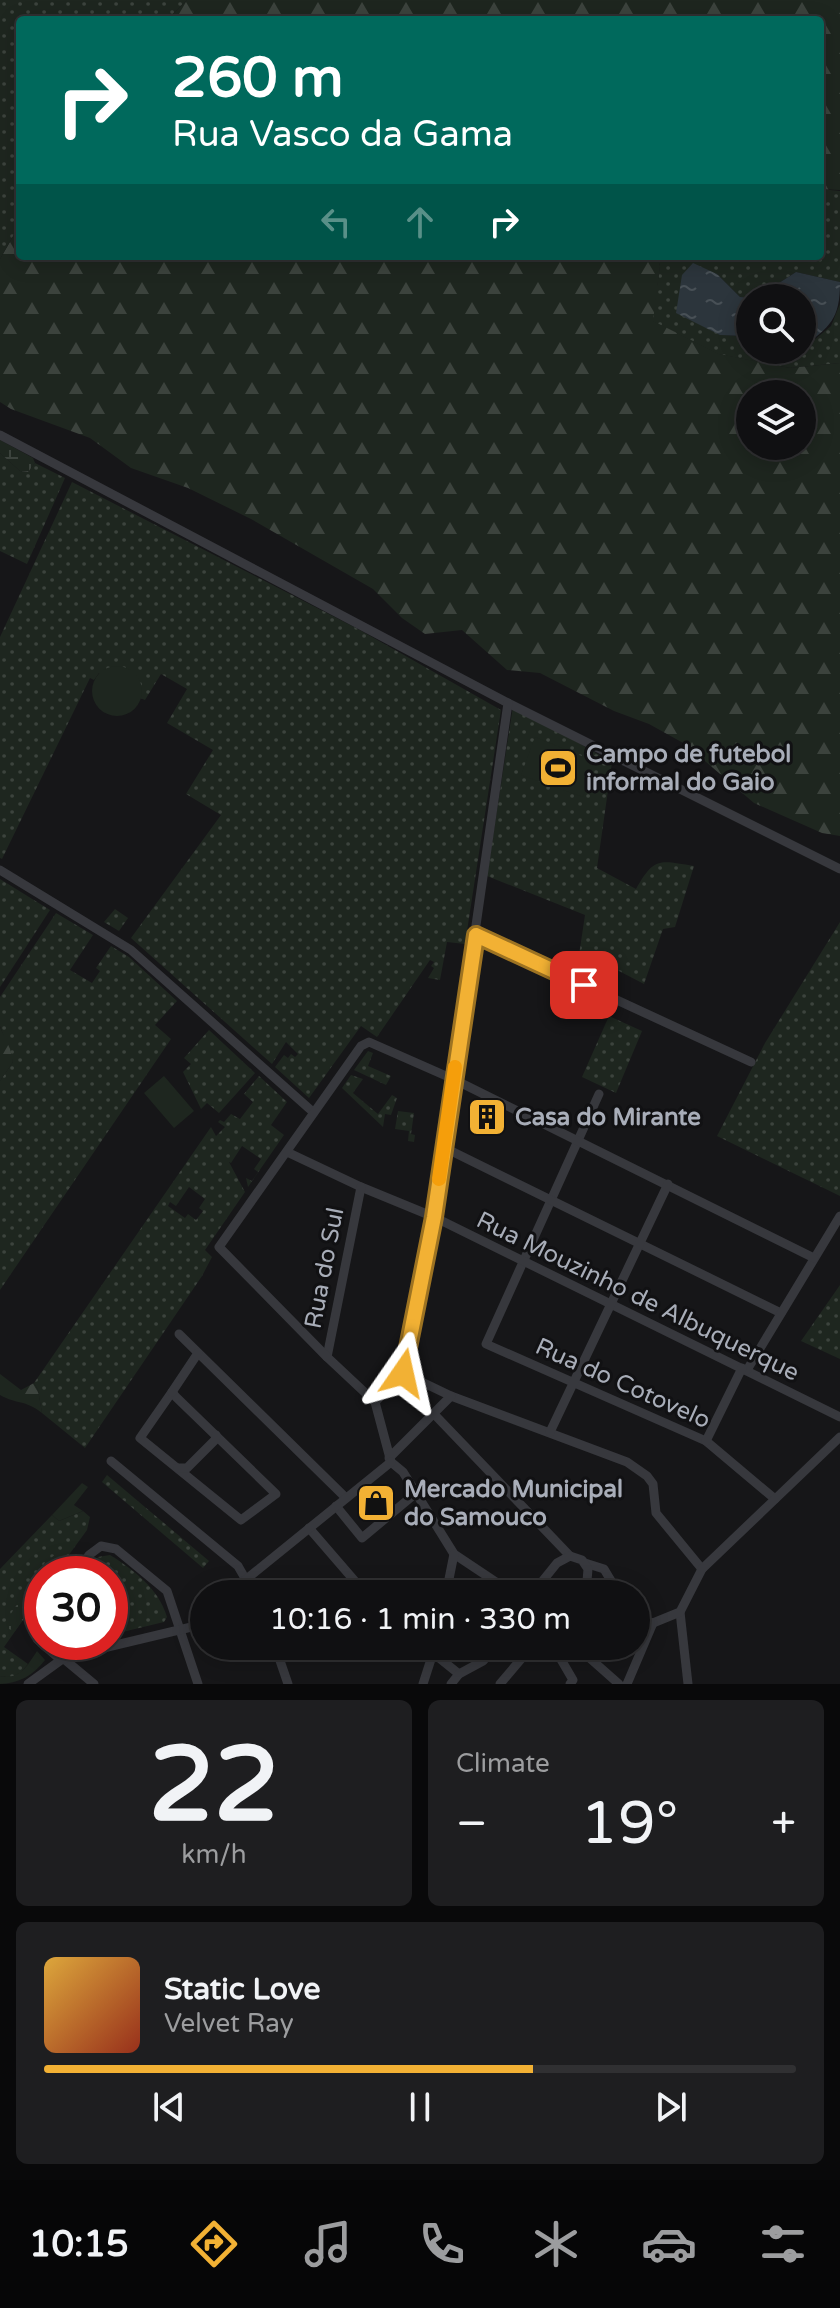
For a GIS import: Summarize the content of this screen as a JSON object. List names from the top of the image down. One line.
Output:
{"streets":{"street":["Rua do Sul","Rua Mouzinho de Albuquerque","Rua do Cotovelo"]},"crossings":[["Rua do Sul","Rua Mouzinho de Albuquerque"],["Rua Mouzinho de Albuquerque","Rua do Cotovelo"]],"places":{"sports":["Campo de futebol informal do Gaio"],"building":["Casa do Mirante"],"shop":["Mercado Municipal do Samouco"]},"page":{"turn":["260 m","Rua Vasco da Gama"],"limit":"30","trip":"10:16 · 1 min · 330 m","tile":[["22","km/h"],"Climate"],"heat":["−","19°","+"],"song":["Static Love","Velvet Ray"],"tabs":"10:15"}}
